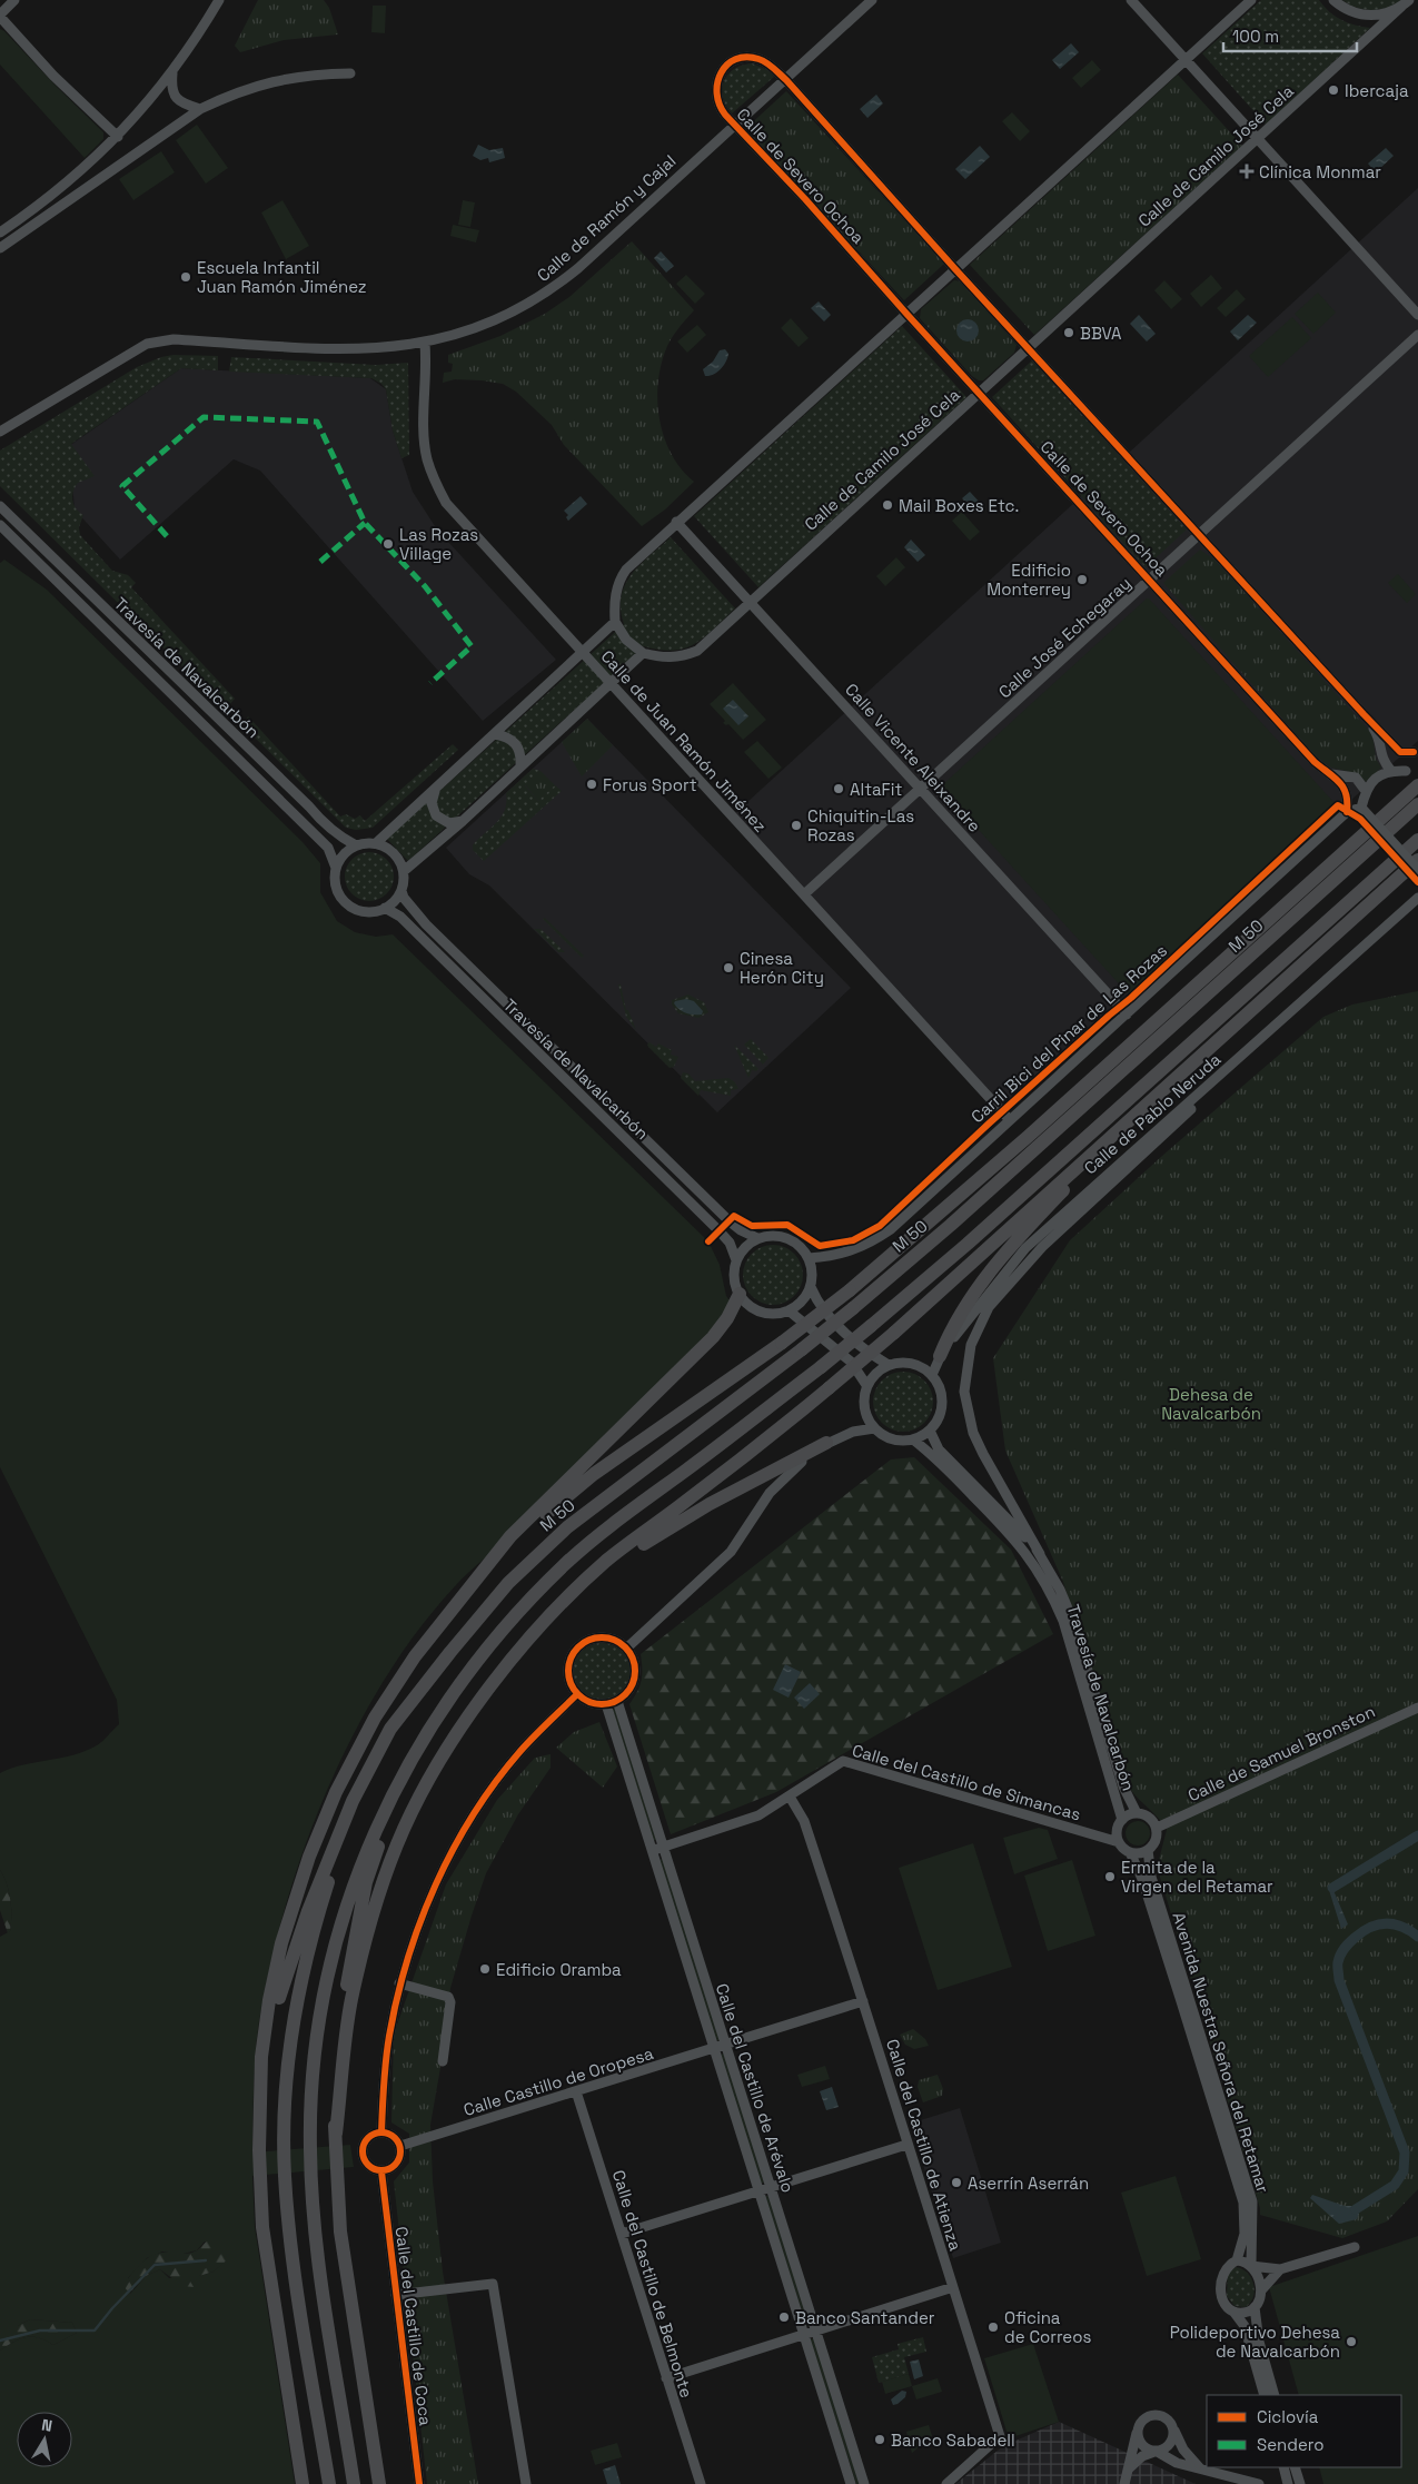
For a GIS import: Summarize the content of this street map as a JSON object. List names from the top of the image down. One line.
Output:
{"streets":{"highway":["M 50"],"street":["Calle de Camilo José Cela","Calle de Severo Ochoa","Calle de Ramón y Cajal","Calle José Echegaray","Travesía de Navalcarbón","Calle de Juan Ramón Jiménez","Calle Vicente Aleixandre","Calle de Pablo Neruda","Calle de Samuel Bronston","Calle del Castillo de Simancas","Avenida Nuestra Señora del Retamar","Calle Castillo de Oropesa","Calle del Castillo de Arévalo","Calle del Castillo de Atienza","Calle del Castillo de Belmonte","Calle del Castillo de Coca"],"cycle path":["Carril Bici del Pinar de Las Rozas"]},"crossings":[["Calle de Camilo José Cela","Calle de Severo Ochoa"],["Calle de Camilo José Cela","Calle Vicente Aleixandre"],["Calle de Severo Ochoa","Calle de Ramón y Cajal"],["Calle de Severo Ochoa","Calle José Echegaray"],["Calle de Ramón y Cajal","Calle de Juan Ramón Jiménez"],["Calle José Echegaray","Calle de Juan Ramón Jiménez"],["Calle José Echegaray","Calle Vicente Aleixandre"],["Travesía de Navalcarbón","Calle de Pablo Neruda"],["Travesía de Navalcarbón","Calle de Samuel Bronston"],["Travesía de Navalcarbón","Calle del Castillo de Simancas"],["Travesía de Navalcarbón","Avenida Nuestra Señora del Retamar"],["Calle de Samuel Bronston","Calle del Castillo de Simancas"],["Calle de Samuel Bronston","Avenida Nuestra Señora del Retamar"],["Calle del Castillo de Simancas","Avenida Nuestra Señora del Retamar"],["Calle del Castillo de Simancas","Calle del Castillo de Arévalo"],["Calle del Castillo de Simancas","Calle del Castillo de Atienza"],["Calle Castillo de Oropesa","Calle del Castillo de Arévalo"],["Calle Castillo de Oropesa","Calle del Castillo de Atienza"],["Calle Castillo de Oropesa","Calle del Castillo de Belmonte"],["Calle Castillo de Oropesa","Calle del Castillo de Coca"]],"parks":["Dehesa de Navalcarbón"],"places":{"other":["Ibercaja","Escuela Infantil Juan Ramón Jiménez","BBVA","Mail Boxes Etc.","Las Rozas Village","Edificio Monterrey","Forus Sport","AltaFit","Chiquitin-Las Rozas","Cinesa Herón City","Ermita de la Virgen del Retamar","Edificio Oramba","Aserrín Aserrán","Banco Santander","Oficina de Correos","Polideportivo Dehesa de Navalcarbón","Banco Sabadell"],"health":["Clínica Monmar"]},"legend":["Ciclovía","Sendero"],"scale_bar":"100 m","north":"top"}
